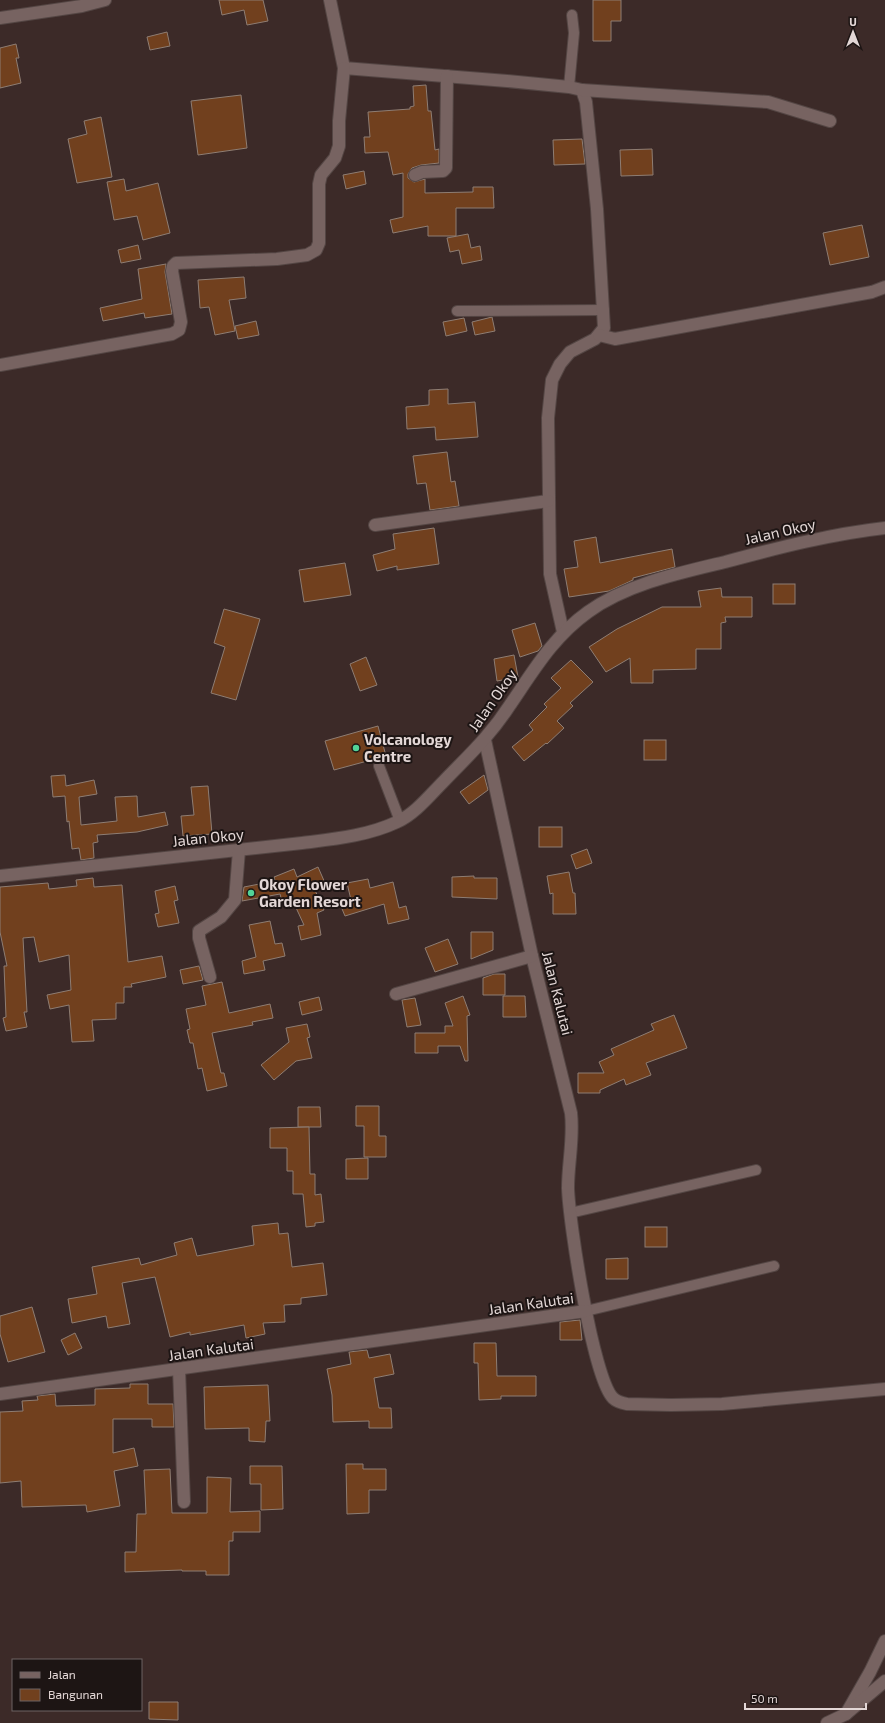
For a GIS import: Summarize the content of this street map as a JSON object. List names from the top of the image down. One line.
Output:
{"streets":{"street":["Jalan Okoy","Jalan Kalutai"]},"crossings":[["Jalan Okoy","Jalan Kalutai"]],"places":["Volcanology Centre","Okoy Flower Garden Resort"],"legend":["Jalan","Bangunan"],"scale_bar":"50 m","north":"top"}
